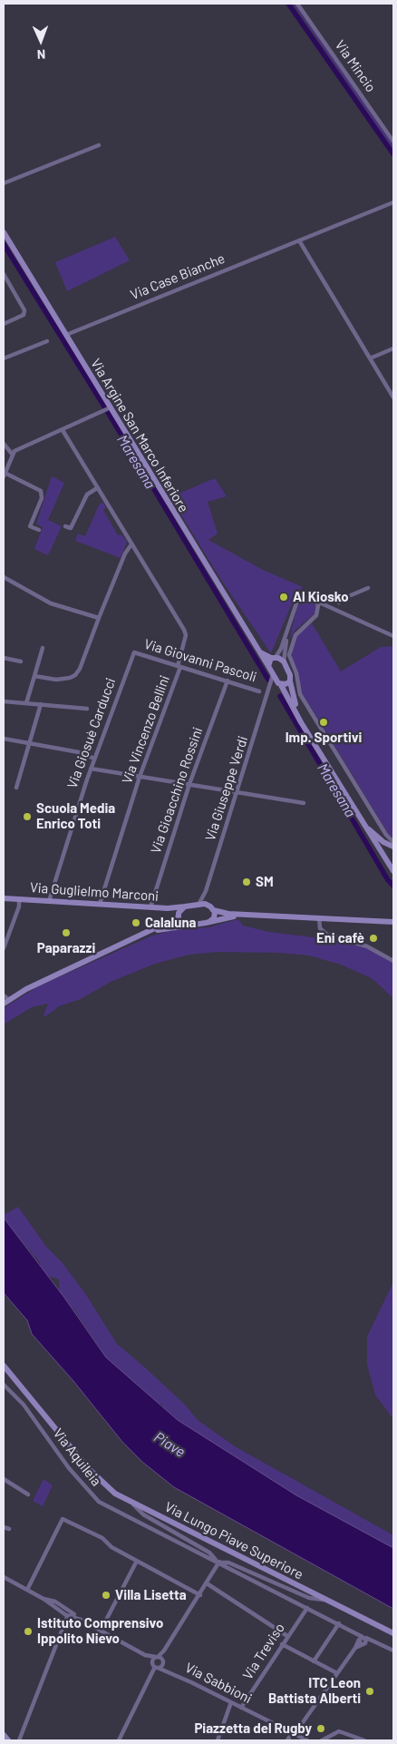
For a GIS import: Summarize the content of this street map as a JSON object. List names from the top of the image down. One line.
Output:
{"streets":{"street":["Via Mincio","Via Case Bianche","Via Argine San Marco Inferiore","Via Giovanni Pascoli","Via Vincenzo Bellini","Via Giosuè Carducci","Via Giuseppe Verdi","Via Gioacchino Rossini","Via Guglielmo Marconi","Via Aquileia","Via Lungo Piave Superiore","Via Treviso","Via Sabbioni"]},"crossings":[["Via Case Bianche","Via Argine San Marco Inferiore"],["Via Argine San Marco Inferiore","Via Giuseppe Verdi"],["Via Giovanni Pascoli","Via Vincenzo Bellini"],["Via Giovanni Pascoli","Via Giosuè Carducci"],["Via Giovanni Pascoli","Via Gioacchino Rossini"],["Via Vincenzo Bellini","Via Guglielmo Marconi"],["Via Giosuè Carducci","Via Guglielmo Marconi"],["Via Giuseppe Verdi","Via Guglielmo Marconi"],["Via Gioacchino Rossini","Via Guglielmo Marconi"],["Via Aquileia","Via Lungo Piave Superiore"],["Via Treviso","Via Sabbioni"]],"water":["Maresana","Piave"],"places":["Al Kiosko","Imp. Sportivi","Scuola Media Enrico Toti","SM","Calaluna","Paparazzi","Eni cafè","Villa Lisetta","Istituto Comprensivo Ippolito Nievo","ITC Leon Battista Alberti","Piazzetta del Rugby"],"north":"bottom"}
